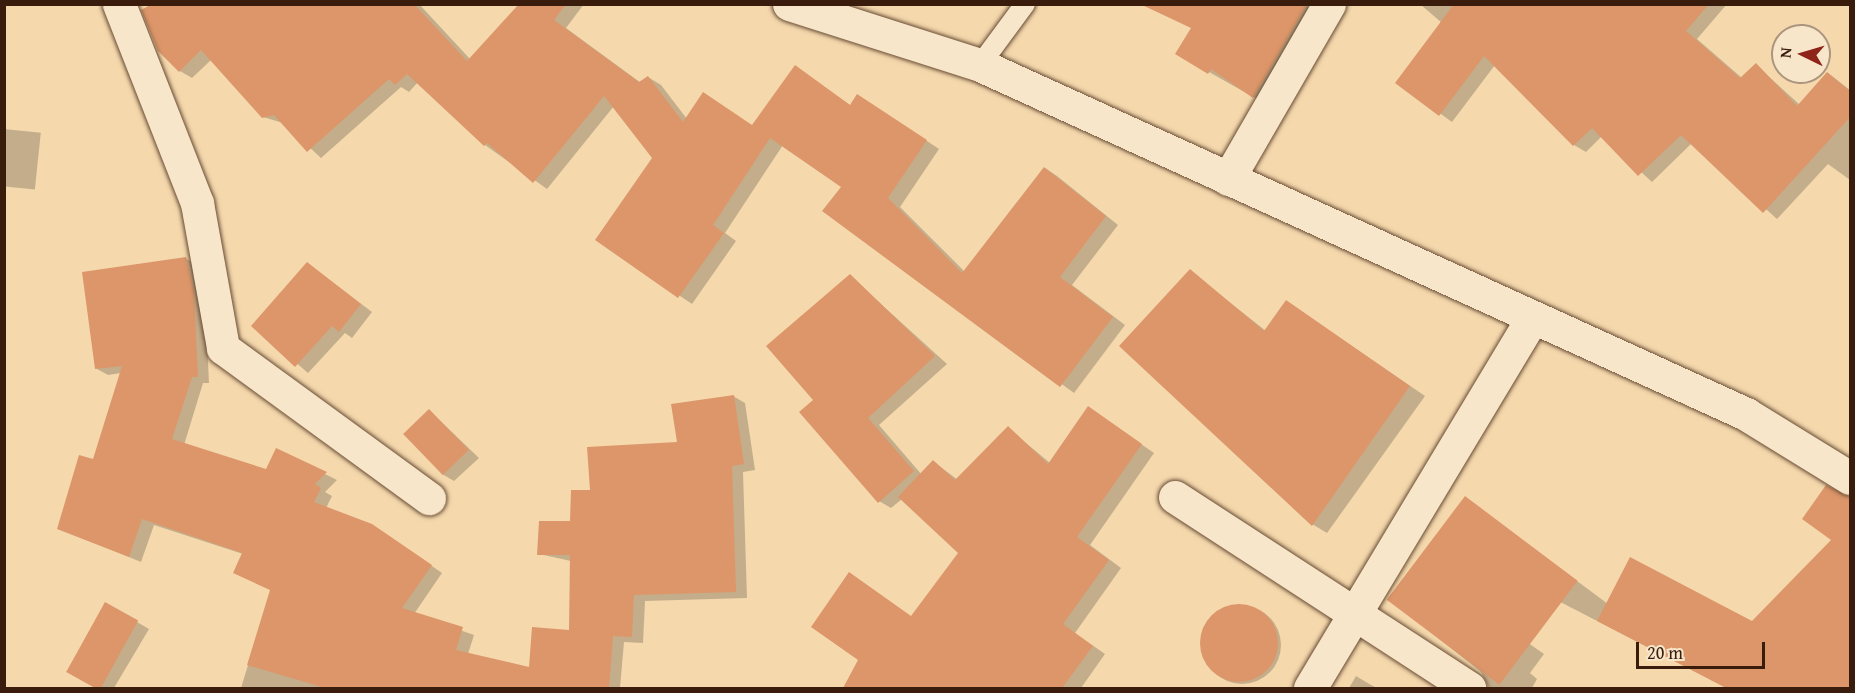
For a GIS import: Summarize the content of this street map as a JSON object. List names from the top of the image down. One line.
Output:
{"scale_bar":"20 m","north":"left"}
